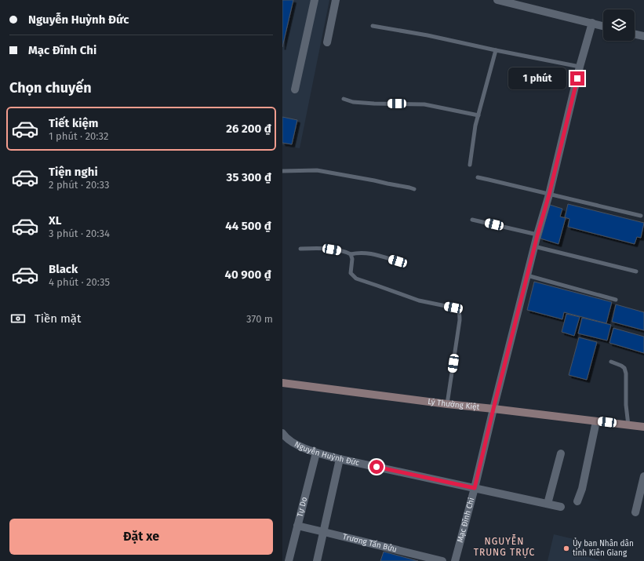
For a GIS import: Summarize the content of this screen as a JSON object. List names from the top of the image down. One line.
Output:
{"streets":{"main road":["Lý Thường Kiệt"],"street":["Nguyễn Huỳnh Đức","Tự Do","Mạc Đĩnh Chi","Trương Tấn Bửu"]},"crossings":[["Lý Thường Kiệt","Mạc Đĩnh Chi"],["Nguyễn Huỳnh Đức","Tự Do"],["Nguyễn Huỳnh Đức","Mạc Đĩnh Chi"],["Tự Do","Trương Tấn Bửu"]],"districts":["NGUYỄN TRUNG TRỰC"],"places":["Ủy ban Nhân dân tỉnh Kiên Giang"],"page":{"banner":["Nguyễn Huỳnh Đức","Mạc Đĩnh Chi"],"bubble":"1 phút","heading":"Chọn chuyến","list":[{"name":"Tiết kiệm","note":"1 phút · 20:32","value":"26 200 ₫"},{"name":"Tiện nghi","note":"2 phút · 20:33","value":"35 300 ₫"},{"name":"XL","note":"3 phút · 20:34","value":"44 500 ₫"},{"name":"Black","note":"4 phút · 20:35","value":"40 900 ₫"}],"pay":["Tiền mặt","370 m"],"buttons":"Đặt xe"}}
